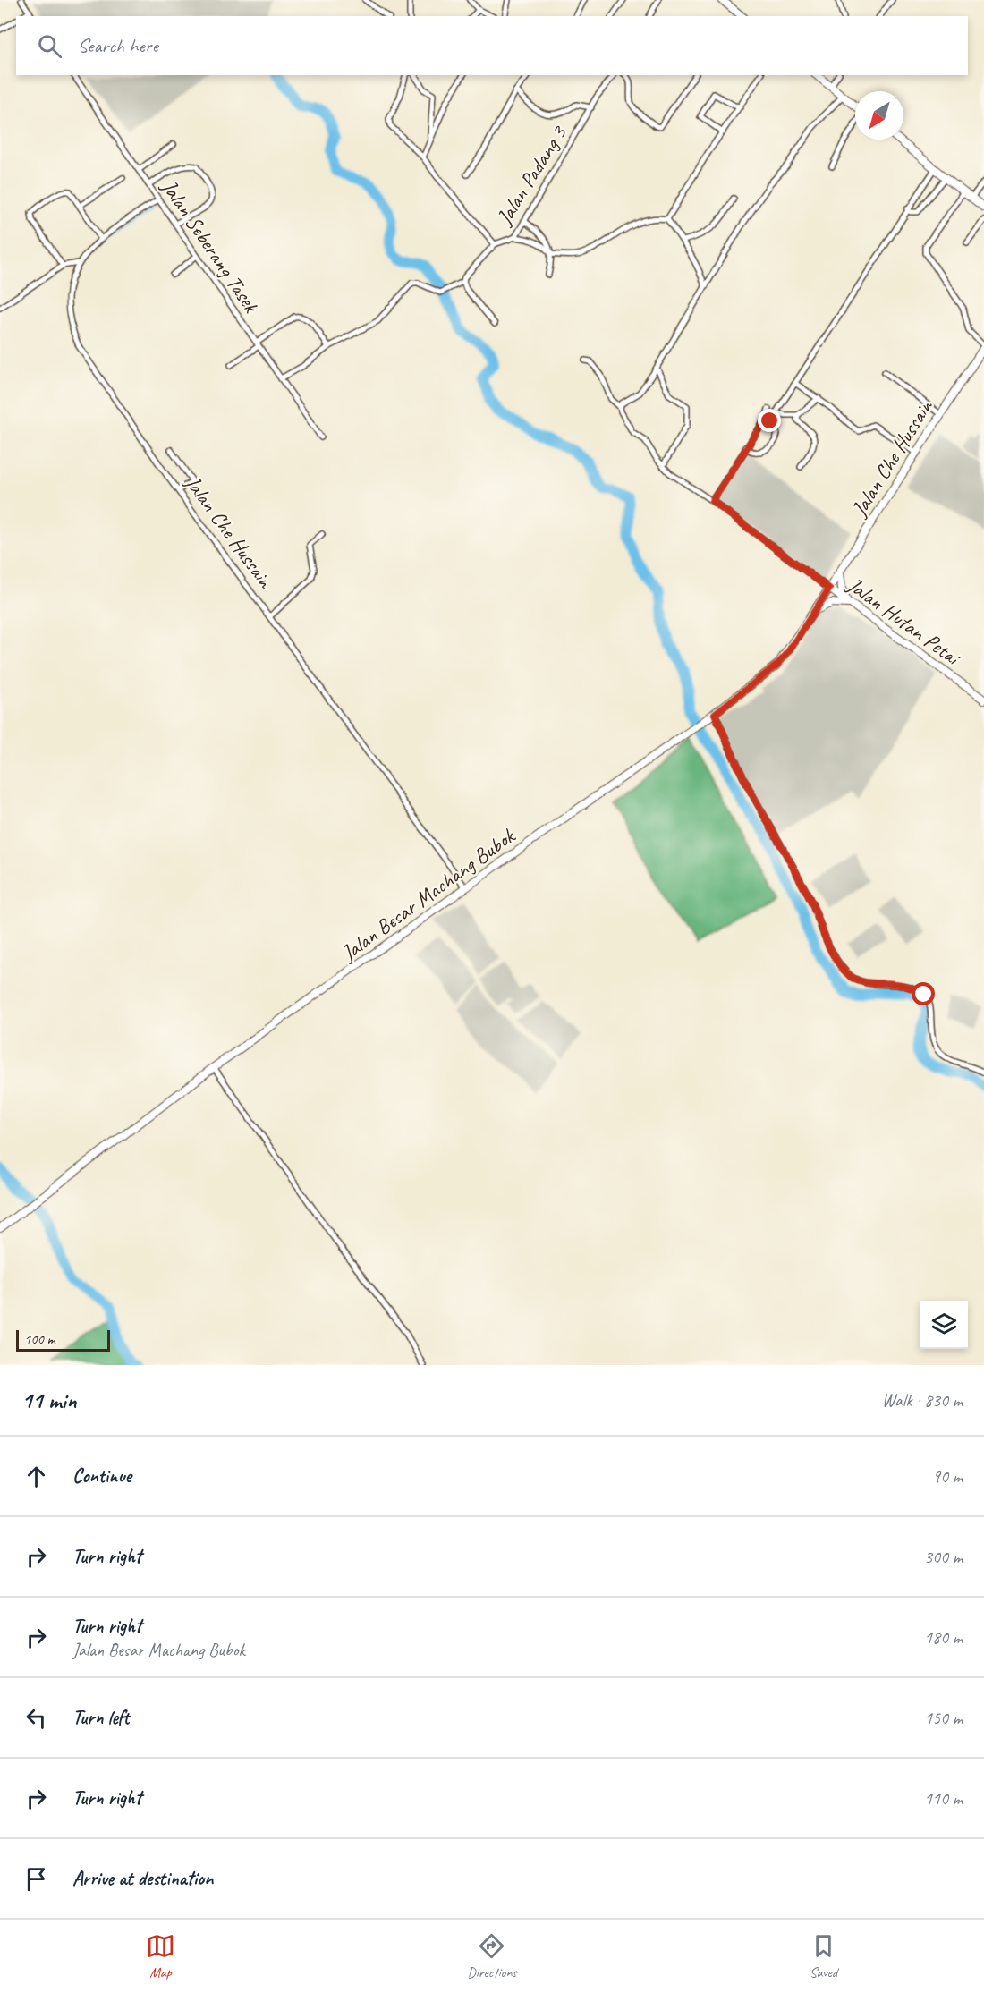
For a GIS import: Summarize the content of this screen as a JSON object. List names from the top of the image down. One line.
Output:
{"streets":{"main road":["Jalan Che Hussain","Jalan Hutan Petai","Jalan Besar Machang Bubok"],"street":["Jalan Padang 3","Jalan Seberang Tasek"]},"crossings":[["Jalan Seberang Tasek","Jalan Che Hussain"],["Jalan Che Hussain","Jalan Hutan Petai"],["Jalan Che Hussain","Jalan Besar Machang Bubok"],["Jalan Hutan Petai","Jalan Besar Machang Bubok"]],"scale_bar":"100 m","north":"bottom left","page":{"search":"Search here","scale":"100 m","heading":["11 min","Walk · 830 m"],"list":[["Continue","90 m"],["Turn right","300 m"],["Turn right","Jalan Besar Machang Bubok","180 m"],["Turn left","150 m"],["Turn right","110 m"],"Arrive at destination"],"nav":["Map","Directions","Saved"]}}
